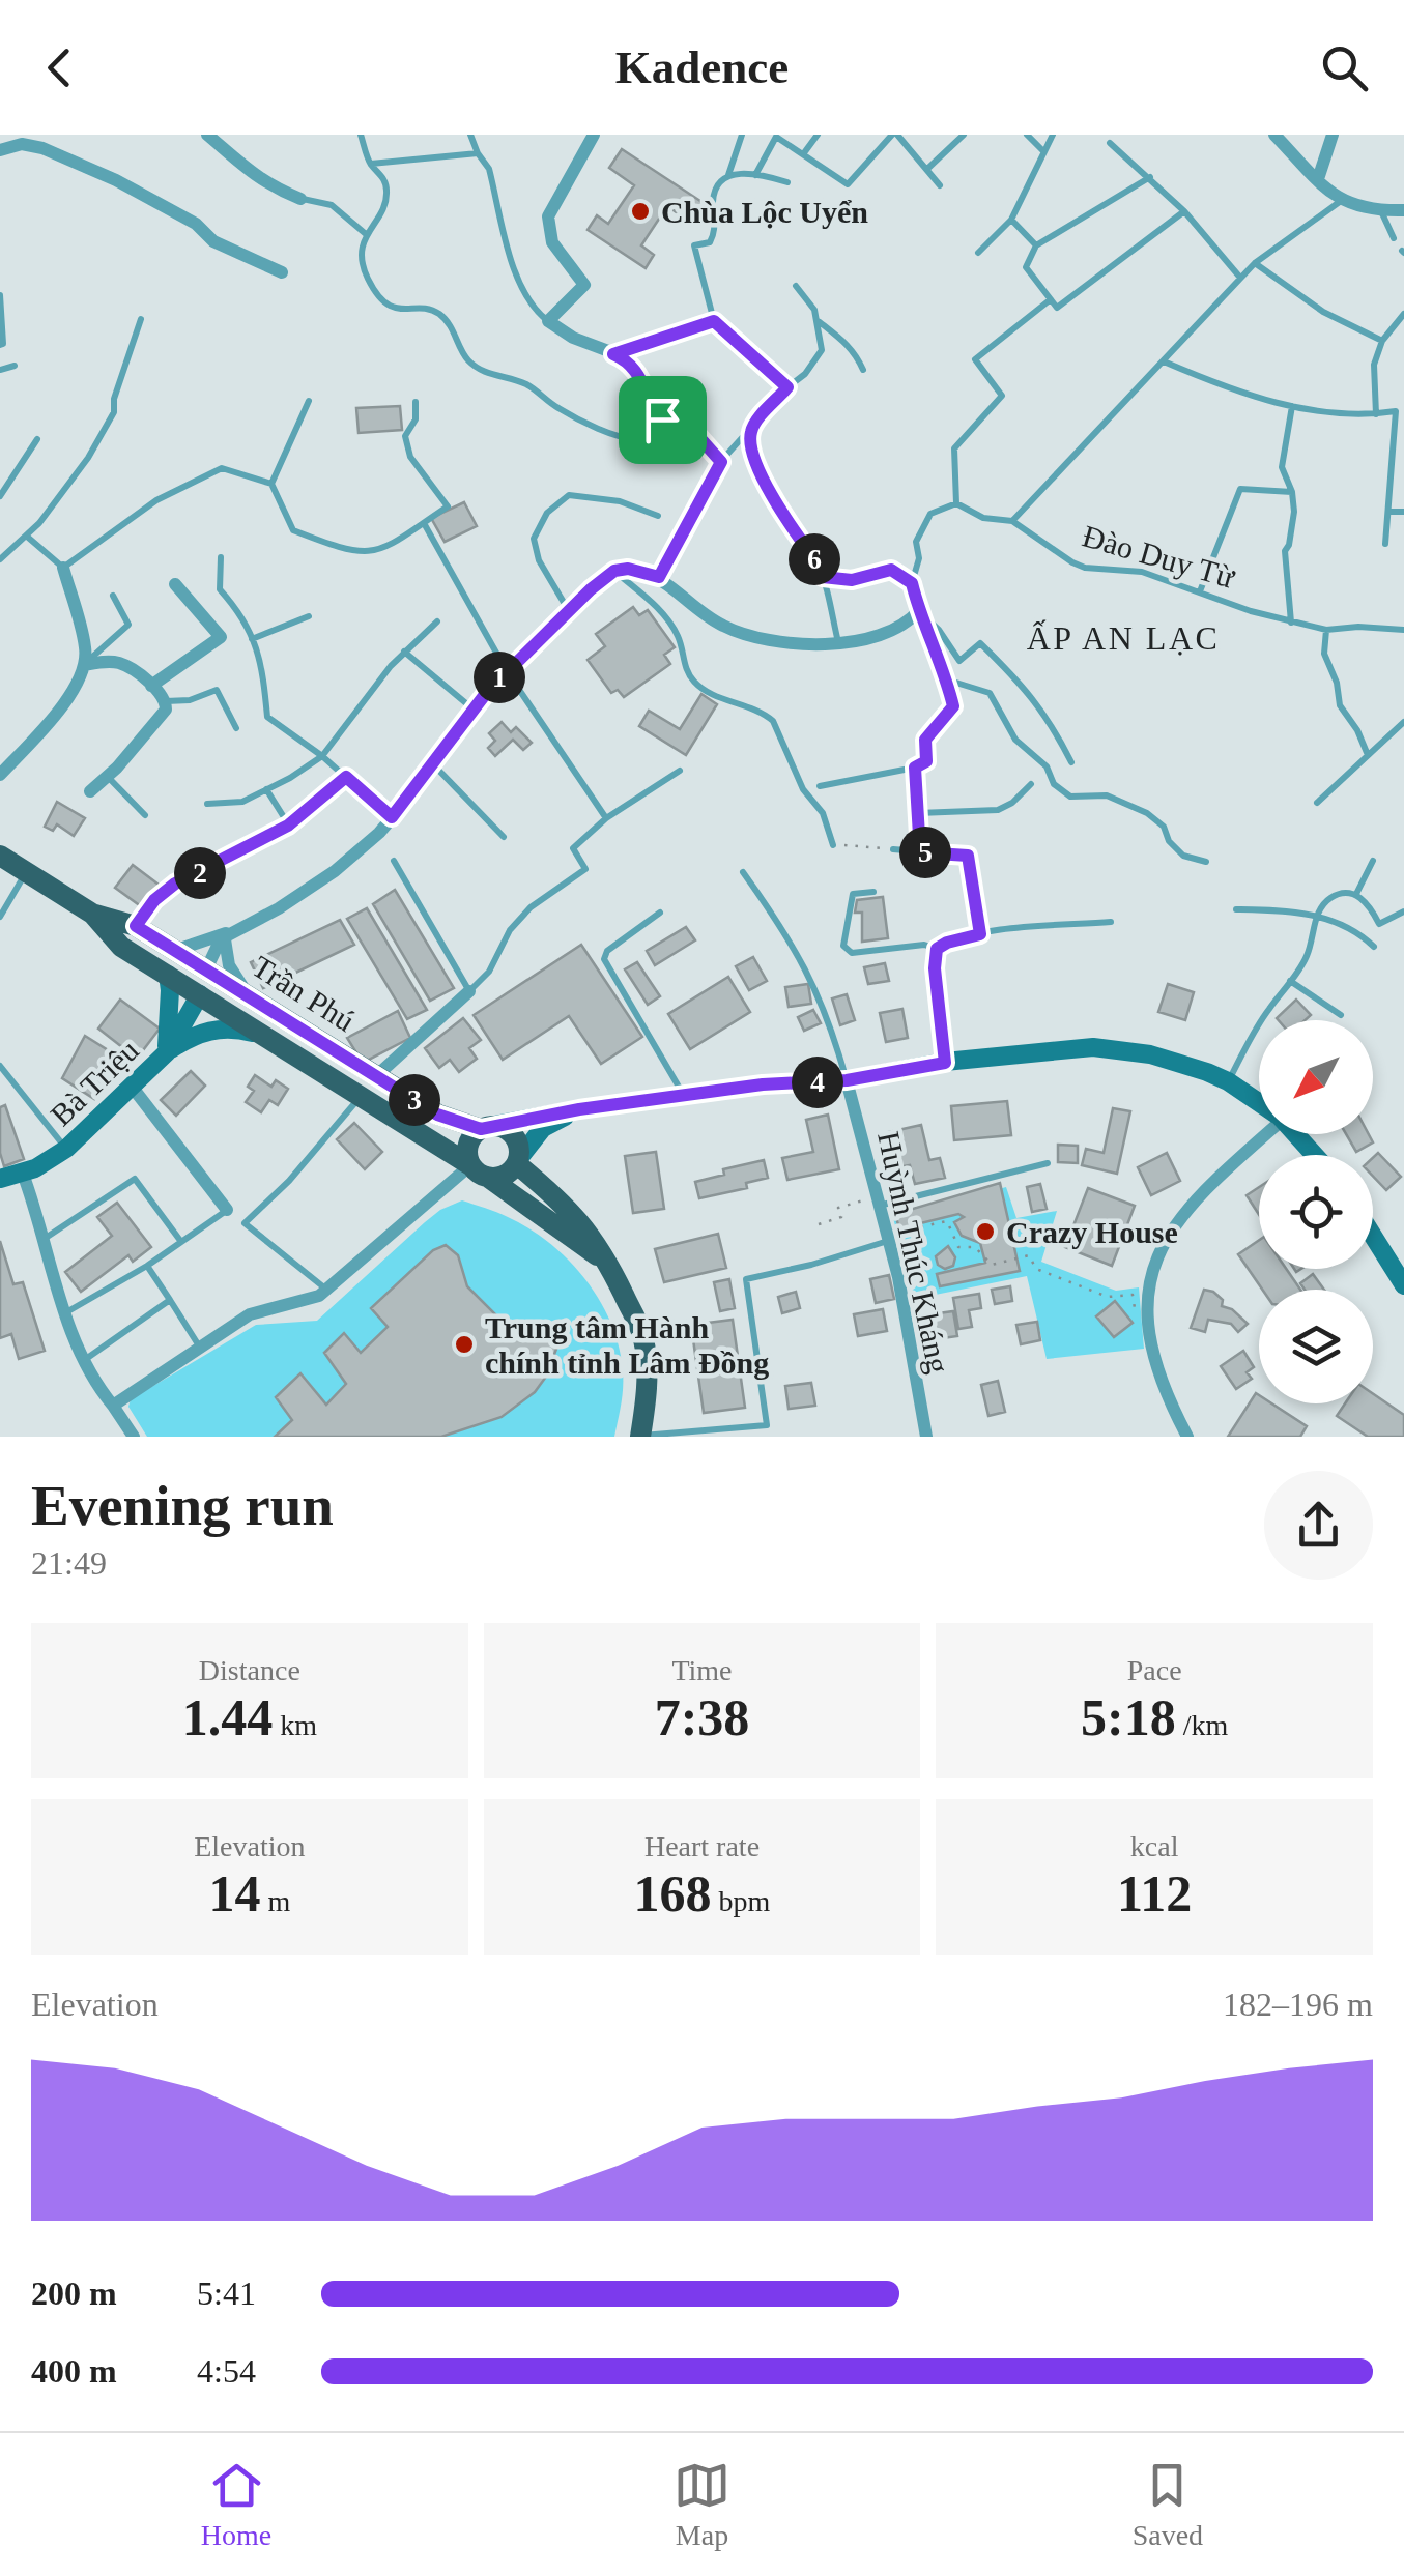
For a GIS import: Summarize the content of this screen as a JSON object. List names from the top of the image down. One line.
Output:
{"streets":{"main road":["Trần Phú"],"street":["Bà Triệu","Huỳnh Thúc Kháng"],"lane":["Đào Duy Từ"]},"crossings":[["Trần Phú","Bà Triệu"]],"districts":["ẤP AN LẠC"],"places":["Chùa Lộc Uyển","Crazy House","Trung tâm Hành chính tỉnh Lâm Đồng"],"north":"bottom left","page":{"header":"Kadence","pins":["6","1","5","2","4","3"],"heading":["Evening run","21:49"],"stats":[["Distance","1.44 km"],["Time","7:38"],["Pace","5:18 /km"],["Elevation","14 m"],["Heart rate","168 bpm"],["kcal","112"]],"chart":["Elevation","182–196 m"],"list":[{"name":"200 m","note":"5:41"},{"name":"400 m","note":"4:54"}],"tabs":["Home","Map","Saved"]}}
